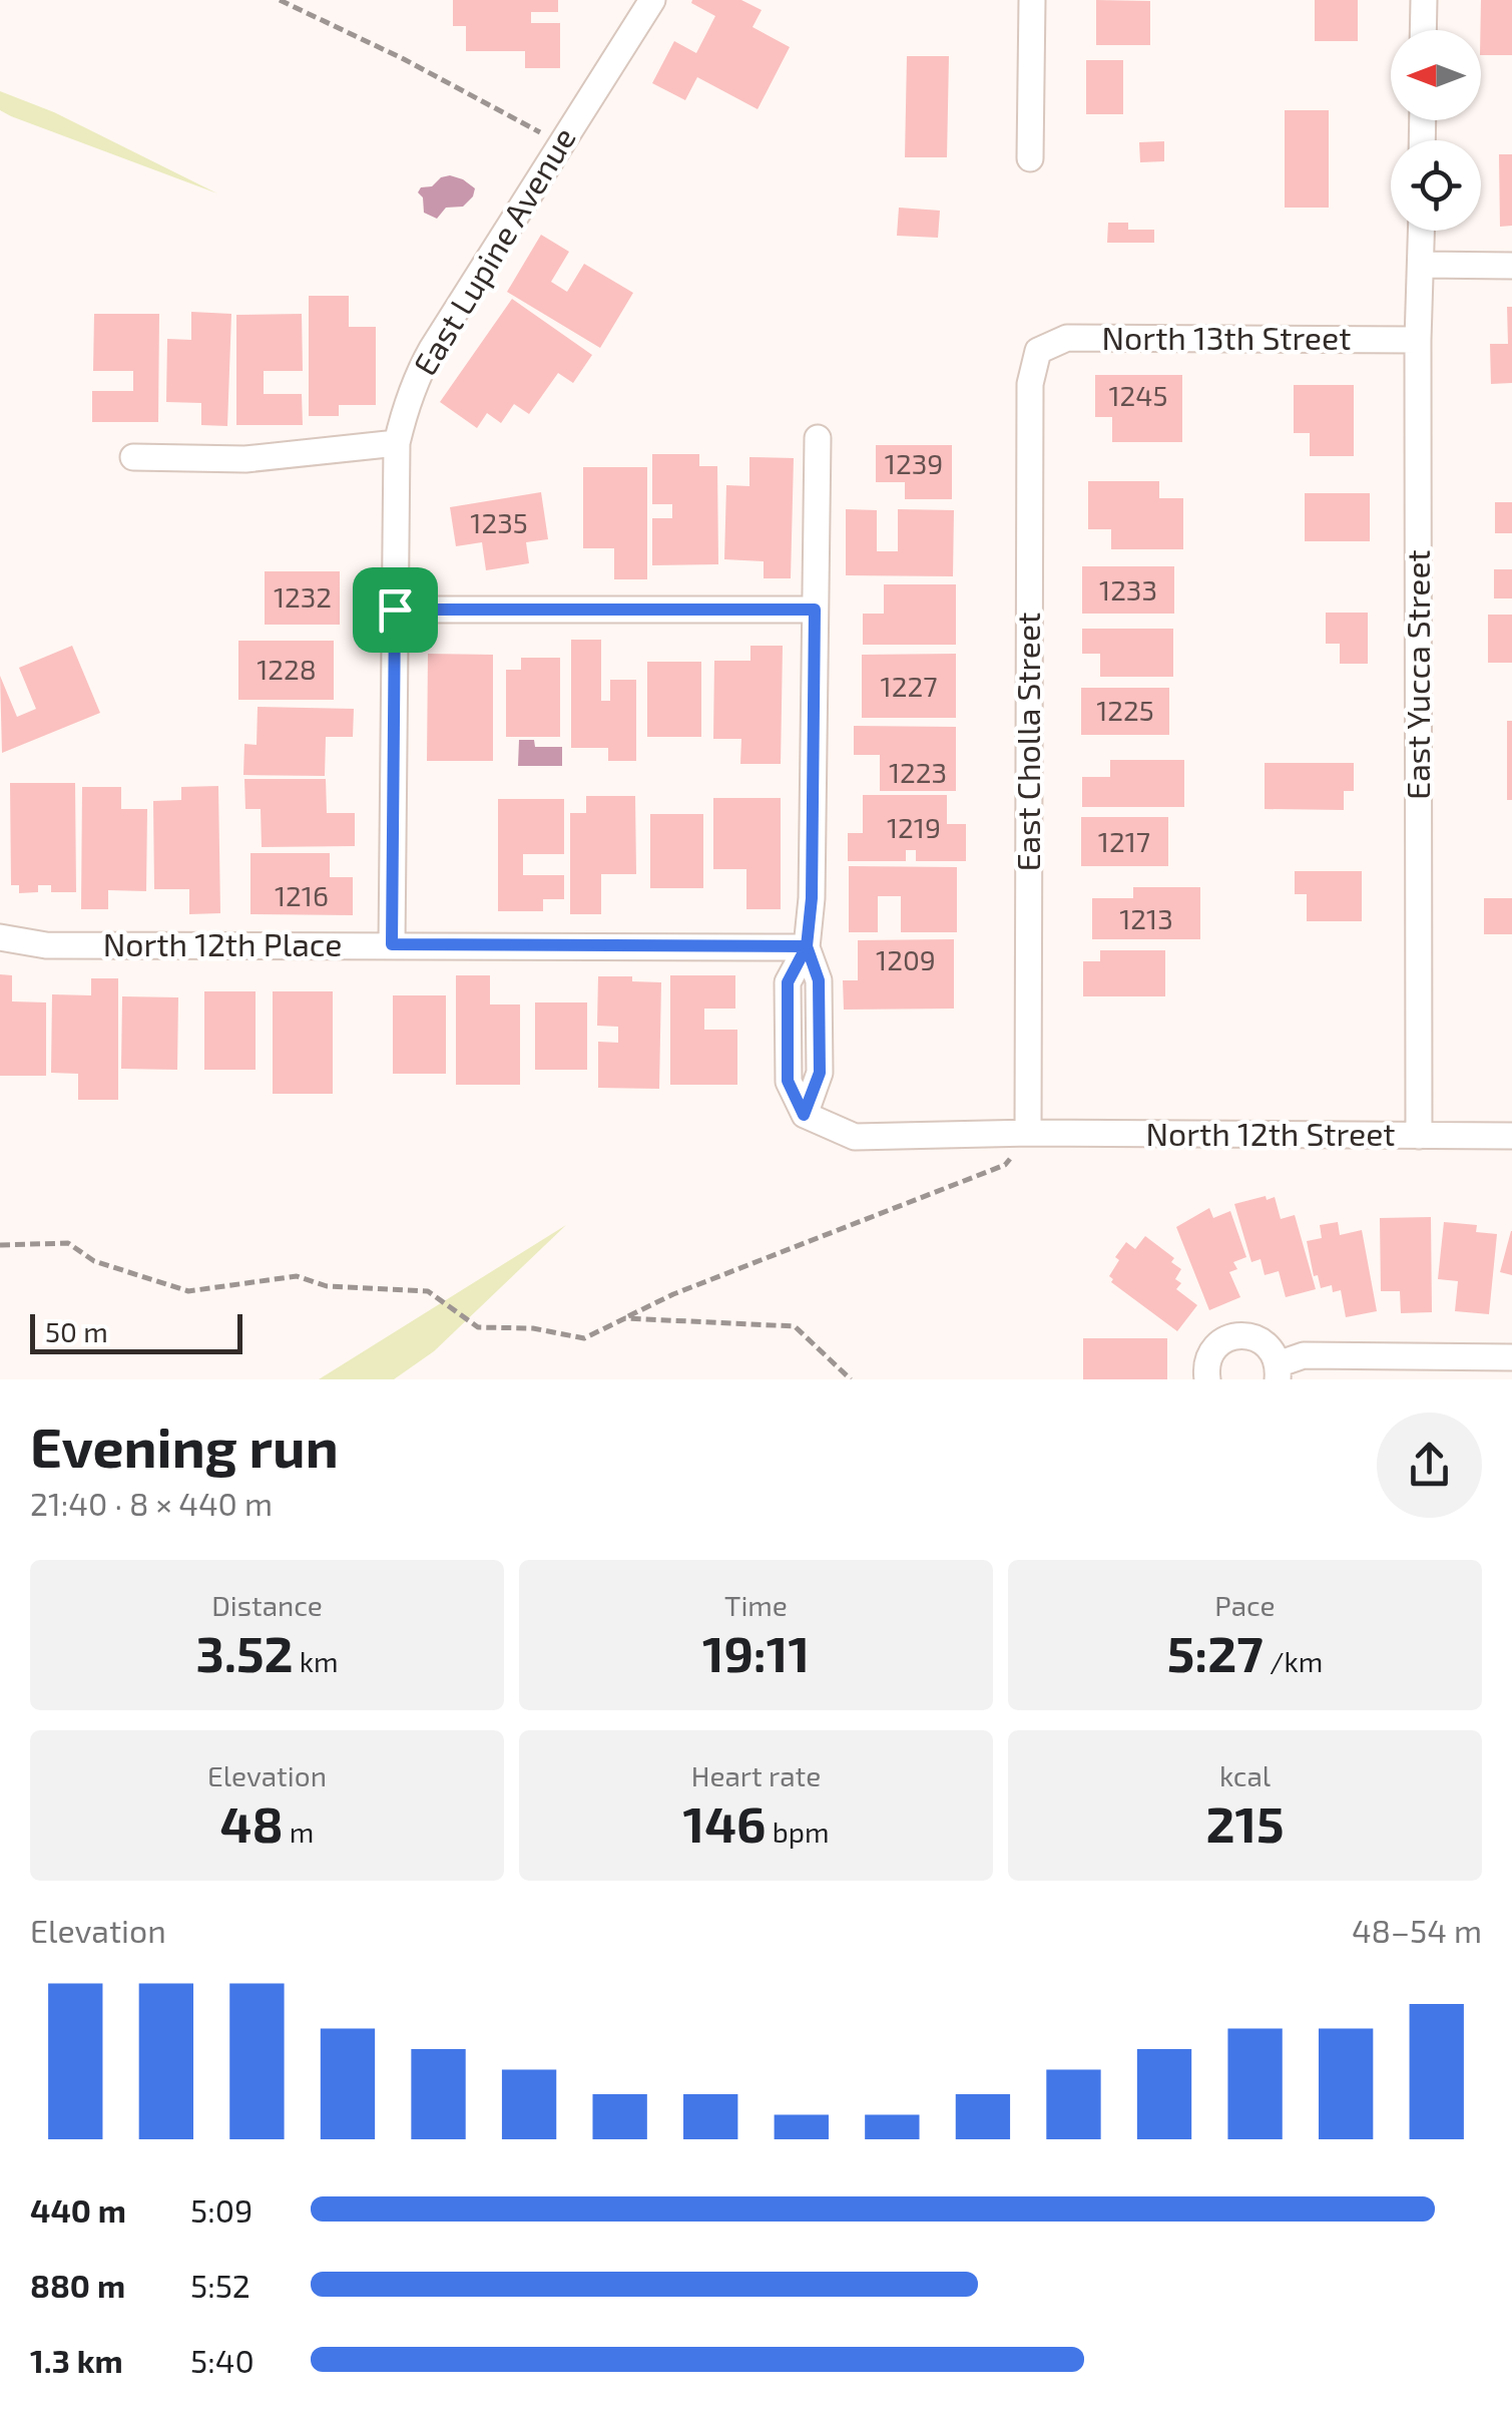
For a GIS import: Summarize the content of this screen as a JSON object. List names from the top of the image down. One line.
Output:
{"streets":{"street":["East Lupine Avenue","North 13th Street","East Yucca Street","East Cholla Street","North 12th Place","North 12th Street"]},"crossings":[["East Lupine Avenue","North 12th Place"],["North 13th Street","East Yucca Street"],["North 13th Street","East Cholla Street"],["East Yucca Street","North 12th Street"],["East Cholla Street","North 12th Street"],["North 12th Place","North 12th Street"]],"house_numbers":["1245","1239","1235","1233","1232","1228","1227","1225","1223","1219","1217","1216","1213","1209"],"scale_bar":"50 m","north":"left","page":{"scale":"50 m","heading":["Evening run","21:40 · 8 × 440 m"],"stats":[["Distance","3.52 km"],["Time","19:11"],["Pace","5:27 /km"],["Elevation","48 m"],["Heart rate","146 bpm"],["kcal","215"]],"chart":["Elevation","48–54 m"],"list":[{"name":"440 m","note":"5:09"},{"name":"880 m","note":"5:52"},{"name":"1.3 km","note":"5:40"}]}}
